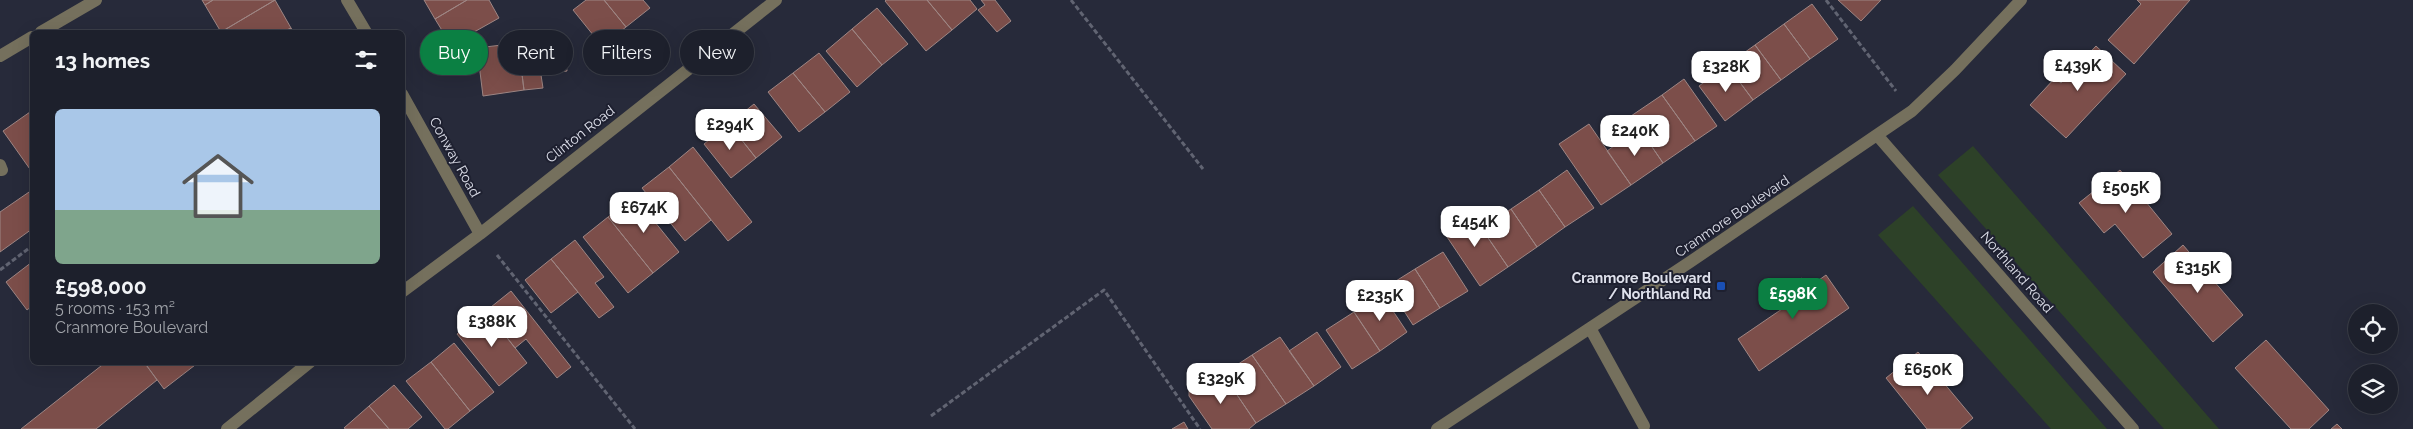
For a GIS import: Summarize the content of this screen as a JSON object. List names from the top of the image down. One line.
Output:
{"streets":{"street":["Clinton Road","Conway Road","Cranmore Boulevard","Northland Road"]},"crossings":[["Clinton Road","Conway Road"],["Cranmore Boulevard","Northland Road"]],"places":{"transit":["Cranmore Boulevard / Northland Rd"]},"page":{"chip":["Buy","Rent","Filters","New"],"heading":"13 homes","price":["£439K","£328K","£294K","£240K","£505K","£674K","£454K","£315K","£598K","£235K","£388K","£650K","£329K"],"list":[{"name":"£598,000","note":"5 rooms · 153 m² · Cranmore Boulevard"}]}}
